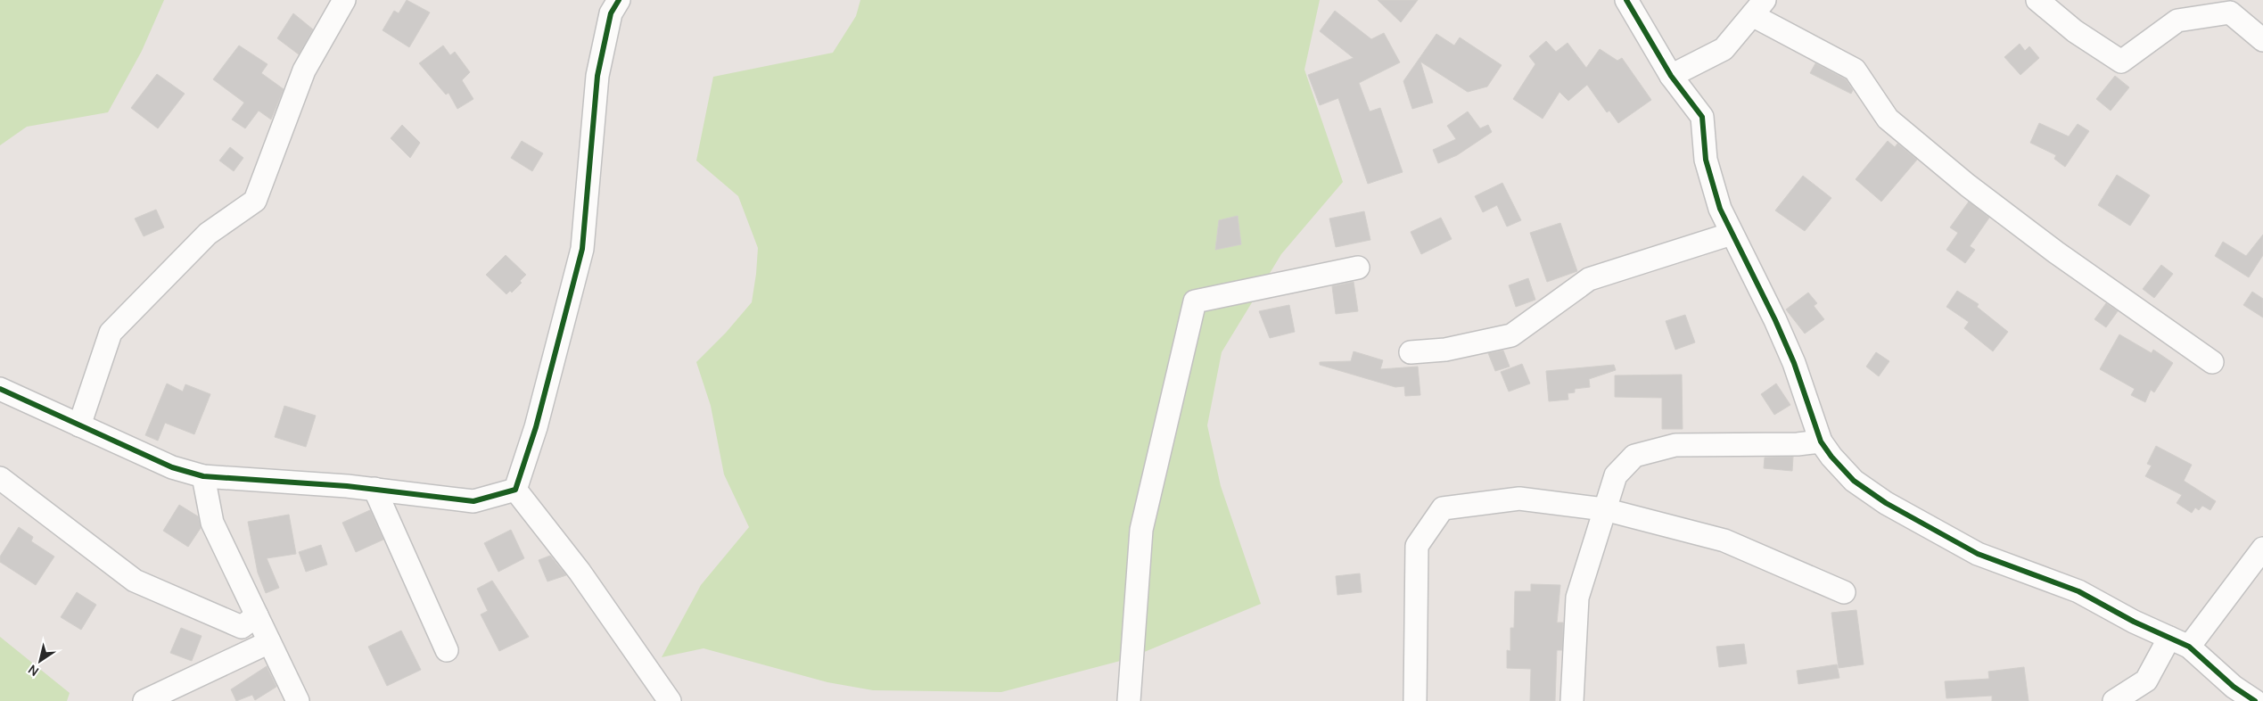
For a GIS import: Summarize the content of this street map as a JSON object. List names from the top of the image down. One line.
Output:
{"north":"bottom left"}
